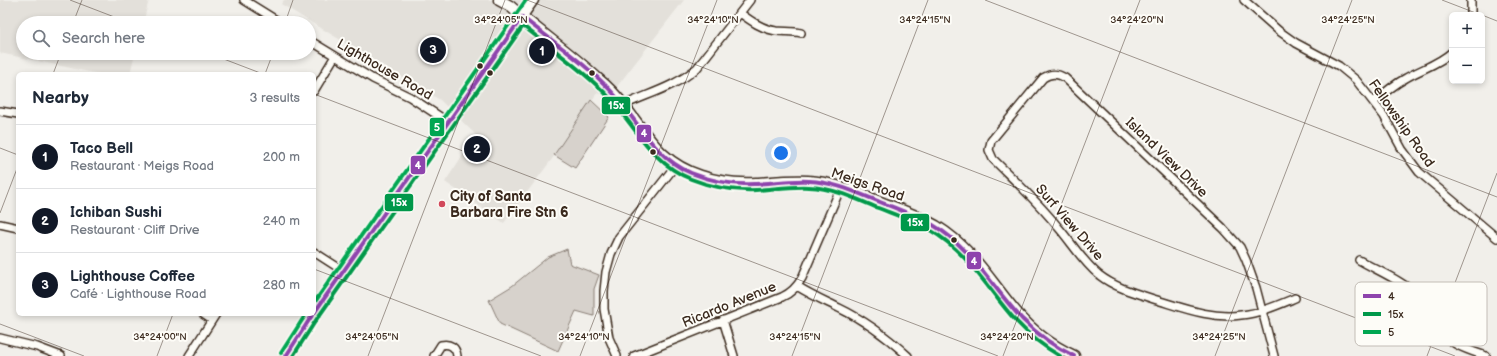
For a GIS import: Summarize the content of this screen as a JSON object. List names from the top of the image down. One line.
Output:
{"streets":{"main road":["Meigs Road"],"street":["Lighthouse Road","Fellowship Road","Island View Drive","Surf View Drive","Ricardo Avenue"]},"crossings":[["Island View Drive","Surf View Drive"],["Meigs Road","Ricardo Avenue"]],"places":["City of Santa Barbara Fire Stn 6"],"lines":["transit line 5","transit line 4","transit line 15x"],"legend":["4","15x","5"],"page":{"map_buttons":["+","−"],"search":"Search here","pins":["3","1","2"],"heading":["Nearby","3 results"],"list":[{"mark":"1","name":"Taco Bell","note":"Restaurant · Meigs Road","value":"200 m"},{"mark":"2","name":"Ichiban Sushi","note":"Restaurant · Cliff Drive","value":"240 m"},{"mark":"3","name":"Lighthouse Coffee","note":"Café · Lighthouse Road","value":"280 m"}]},"coordinates":["34°24'05\"N","34°24'10\"N","34°24'15\"N","34°24'20\"N","34°24'25\"N","34°24'00\"N"]}
